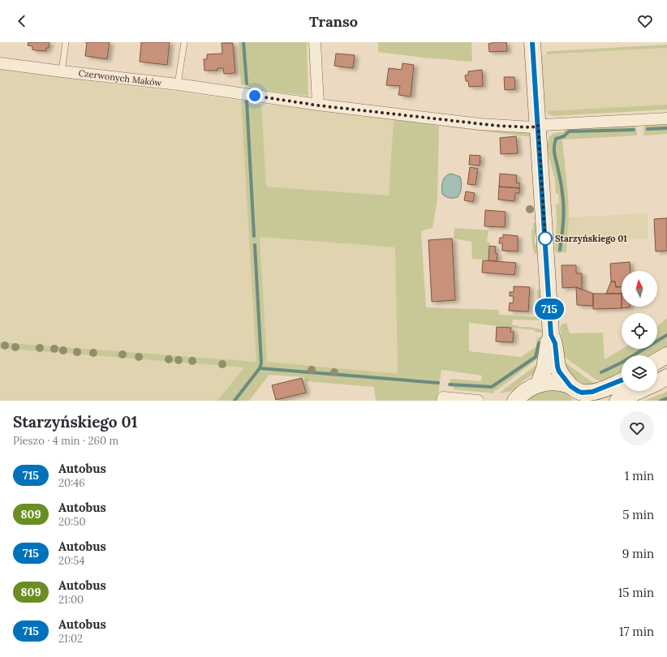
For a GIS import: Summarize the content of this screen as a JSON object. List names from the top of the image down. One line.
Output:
{"streets":{"street":["Czerwonych Maków"]},"places":["Starzyńskiego 01"],"lines":["bus line 715"],"north":"top","page":{"header":"Transo","on_map":"715","heading":["Starzyńskiego 01","Pieszo · 4 min · 260 m"],"list":[{"mark":"715","name":"Autobus","note":"20:46","value":"1 min"},{"mark":"809","name":"Autobus","note":"20:50","value":"5 min"},{"mark":"715","name":"Autobus","note":"20:54","value":"9 min"},{"mark":"809","name":"Autobus","note":"21:00","value":"15 min"},{"mark":"715","name":"Autobus","note":"21:02","value":"17 min"}]}}
